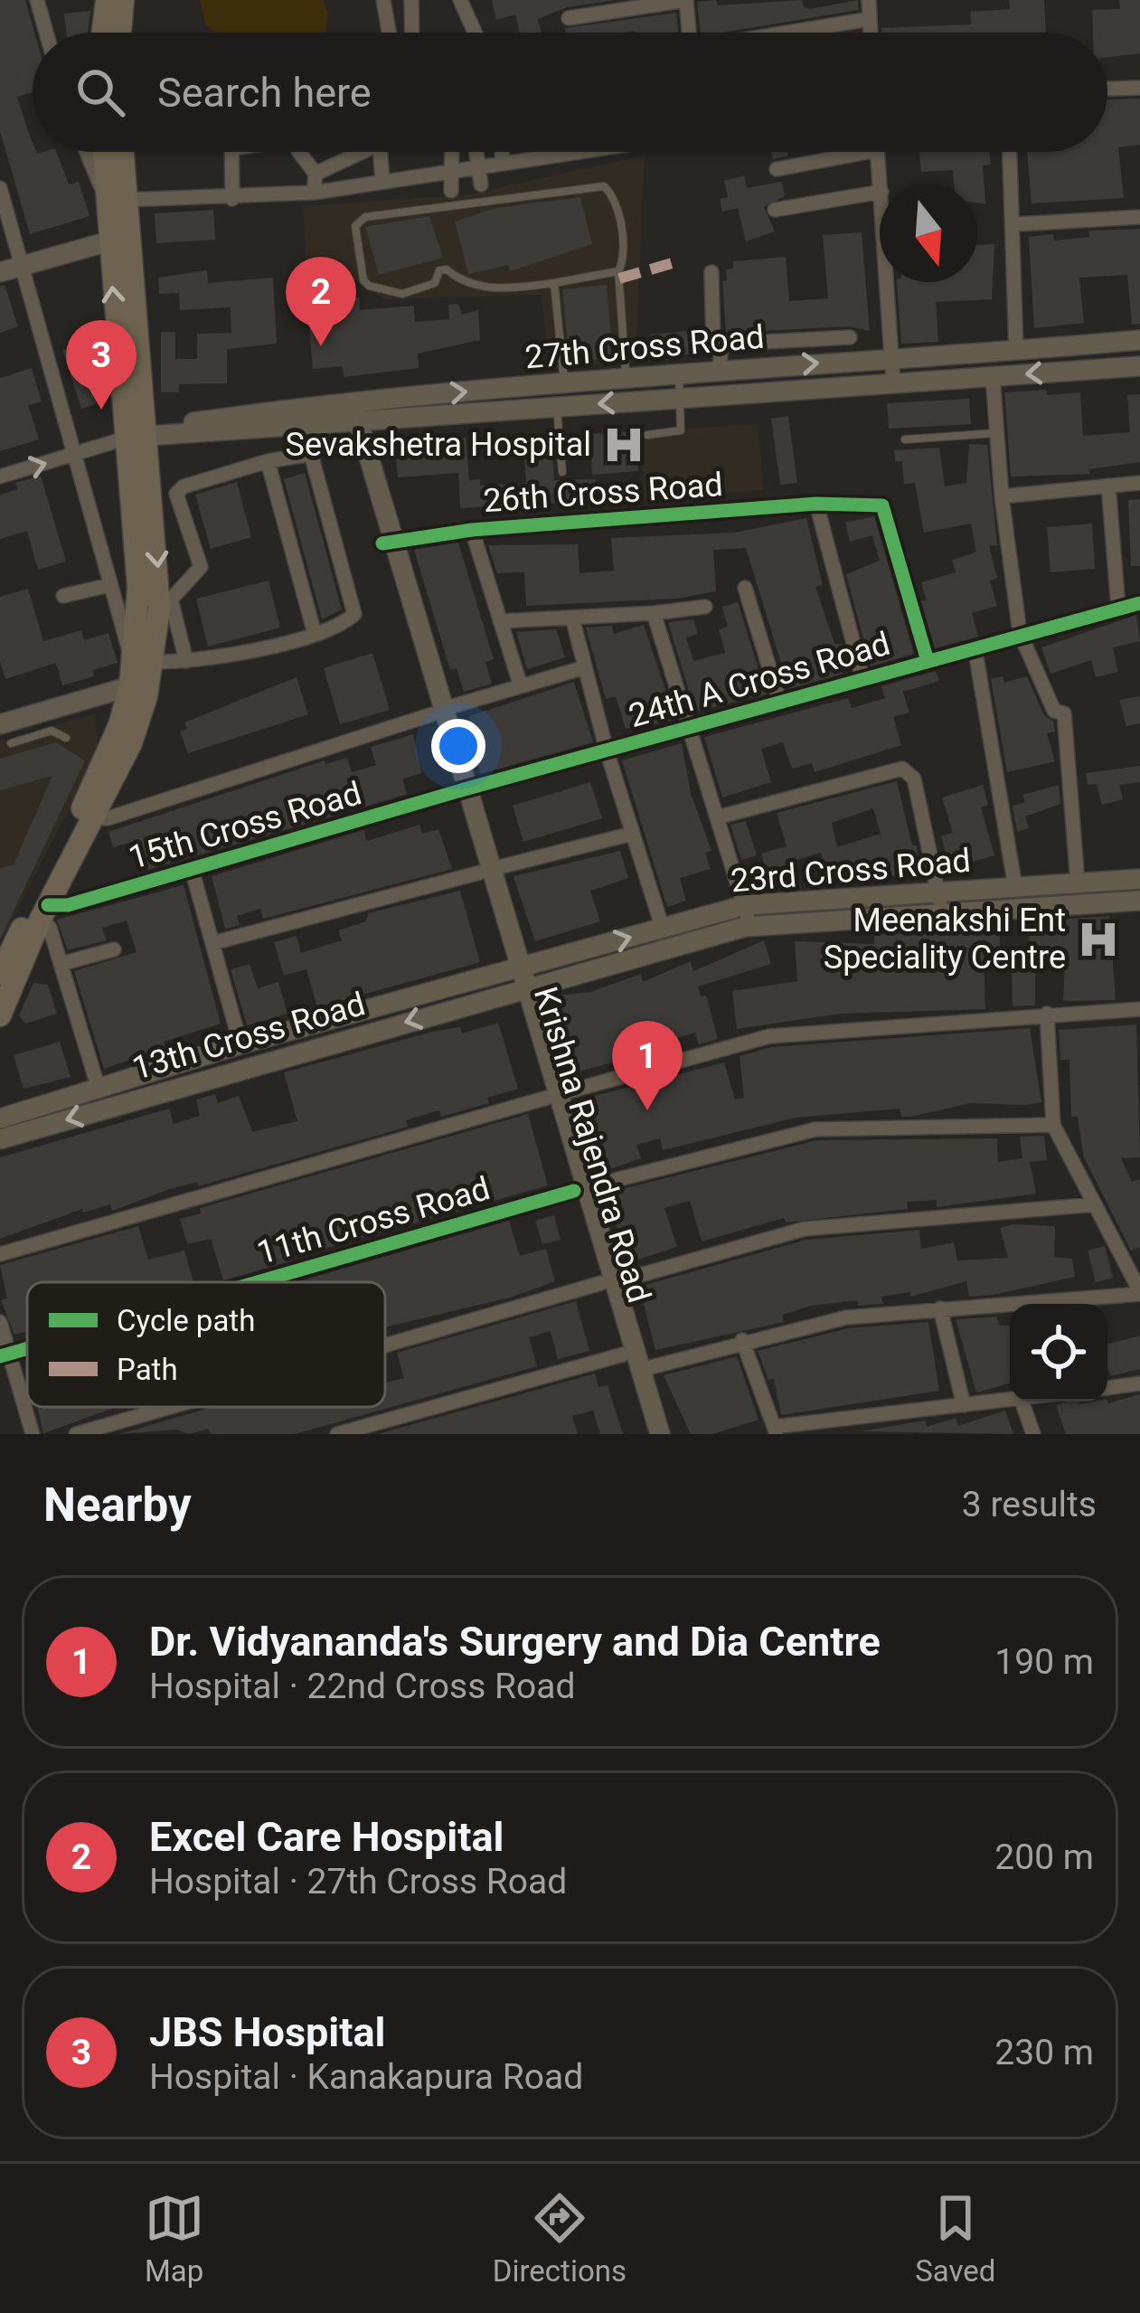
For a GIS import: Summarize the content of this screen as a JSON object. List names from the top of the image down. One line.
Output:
{"streets":{"main road":["27th Cross Road","23rd Cross Road","13th Cross Road","Krishna Rajendra Road"],"street":["26th Cross Road","24th A Cross Road","15th Cross Road","11th Cross Road"]},"crossings":[["27th Cross Road","Krishna Rajendra Road"],["26th Cross Road","24th A Cross Road"],["26th Cross Road","Krishna Rajendra Road"],["24th A Cross Road","15th Cross Road"],["24th A Cross Road","Krishna Rajendra Road"],["15th Cross Road","Krishna Rajendra Road"],["23rd Cross Road","13th Cross Road"],["23rd Cross Road","Krishna Rajendra Road"],["13th Cross Road","Krishna Rajendra Road"],["Krishna Rajendra Road","11th Cross Road"]],"places":{"hospital":["Sevakshetra Hospital","Meenakshi Ent Speciality Centre"]},"legend":["Cycle path","Path"],"north":"bottom","page":{"search":"Search here","pins":["2","3","1"],"heading":["Nearby","3 results"],"list":[{"mark":"1","name":"Dr. Vidyananda's Surgery and Dia Centre","note":"Hospital · 22nd Cross Road","value":"190 m"},{"mark":"2","name":"Excel Care Hospital","note":"Hospital · 27th Cross Road","value":"200 m"},{"mark":"3","name":"JBS Hospital","note":"Hospital · Kanakapura Road","value":"230 m"}],"nav":["Map","Directions","Saved"]}}
